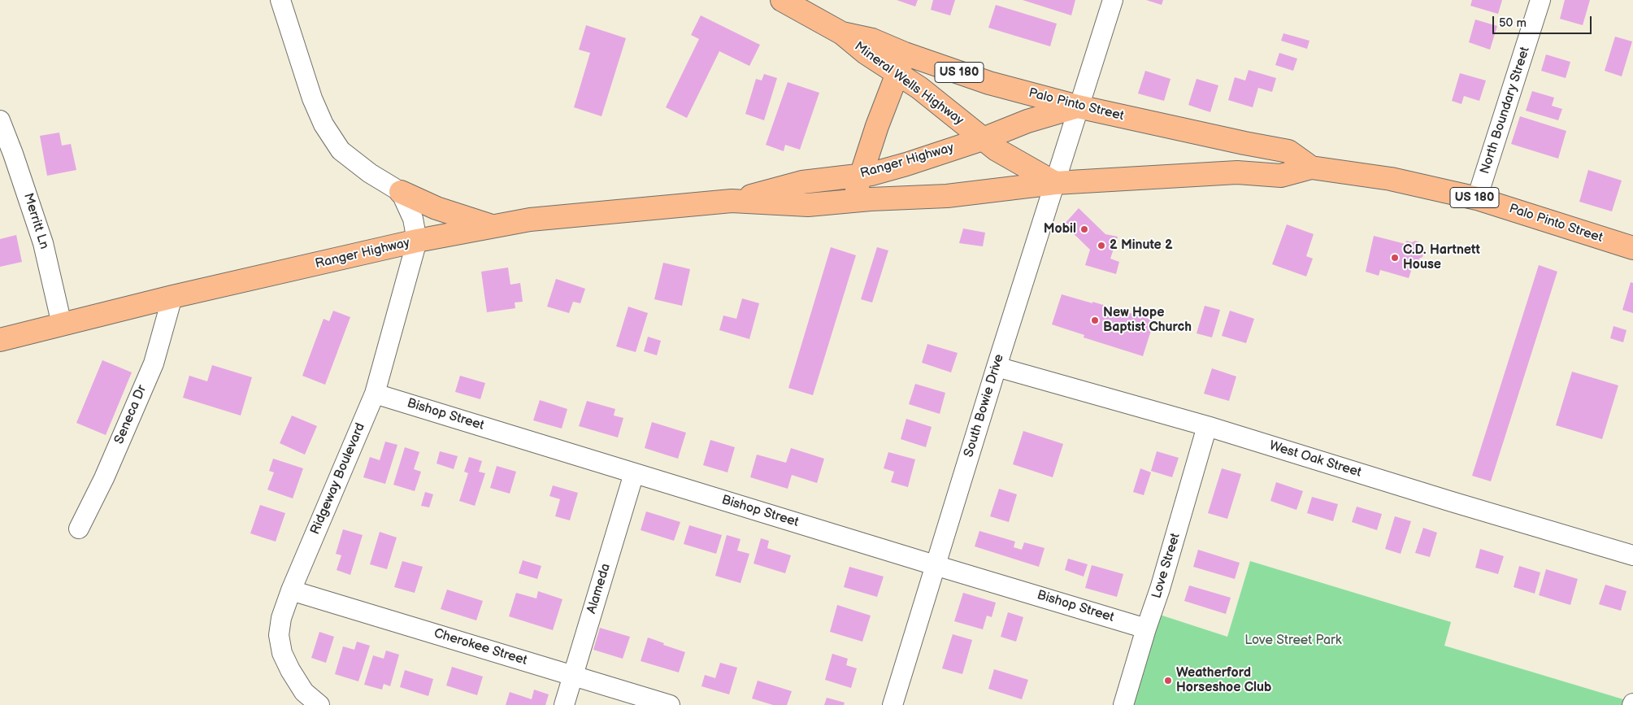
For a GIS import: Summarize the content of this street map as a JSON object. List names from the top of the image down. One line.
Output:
{"streets":{"main road":["US 180","Mineral Wells Highway","Palo Pinto Street","Ranger Highway"],"street":["North Boundary Street","Merritt Ln","South Bowie Drive","Seneca Dr","Bishop Street","West Oak Street","Ridgeway Boulevard","Love Street","Alameda","Cherokee Street"]},"crossings":[["Mineral Wells Highway","Palo Pinto Street"],["Mineral Wells Highway","Ranger Highway"],["Mineral Wells Highway","South Bowie Drive"],["Palo Pinto Street","North Boundary Street"],["Palo Pinto Street","Ranger Highway"],["Palo Pinto Street","South Bowie Drive"],["Ranger Highway","Merritt Ln"],["Ranger Highway","South Bowie Drive"],["Ranger Highway","Seneca Dr"],["Ranger Highway","Ridgeway Boulevard"],["South Bowie Drive","Bishop Street"],["South Bowie Drive","West Oak Street"],["Bishop Street","Ridgeway Boulevard"],["Bishop Street","Love Street"],["Bishop Street","Alameda"],["West Oak Street","Love Street"],["Ridgeway Boulevard","Cherokee Street"],["Alameda","Cherokee Street"]],"parks":["Love Street Park"],"places":["Mobil","2 Minute 2","C.D. Hartnett House","New Hope Baptist Church","Weatherford Horseshoe Club"],"scale_bar":"50 m"}
